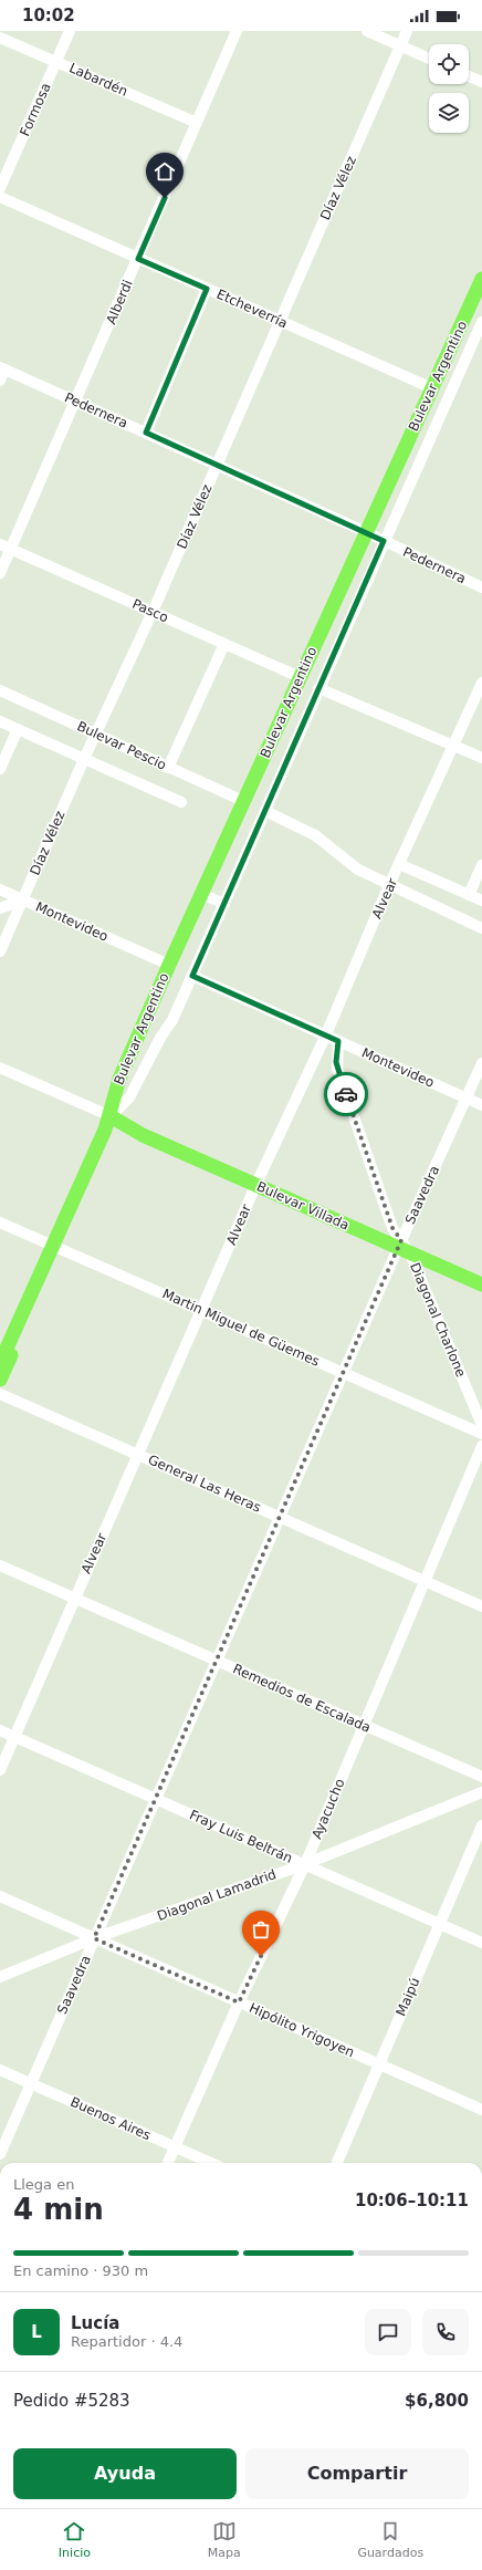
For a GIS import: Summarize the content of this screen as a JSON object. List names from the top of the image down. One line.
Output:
{"streets":{"main road":["Bulevar Argentino","Bulevar Villada"],"street":["Labardén","Formosa","Díaz Vélez","Alberdi","Etcheverría","Pedernera","Pasco","Bulevar Pescio","Alvear","Montevideo","Saavedra","Diagonal Charlone","Martin Miguel de Güemes","General Las Heras","Remedios de Escalada","Ayacucho","Fray Luis Beltrán","Diagonal Lamadrid","Maipú","Hipólito Yrigoyen","Buenos Aires"]},"crossings":[["Labardén","Formosa"],["Labardén","Alberdi"],["Díaz Vélez","Etcheverría"],["Díaz Vélez","Pedernera"],["Díaz Vélez","Pasco"],["Díaz Vélez","Bulevar Pescio"],["Díaz Vélez","Montevideo"],["Alberdi","Etcheverría"],["Alberdi","Pedernera"],["Alberdi","Pasco"],["Etcheverría","Bulevar Argentino"],["Bulevar Argentino","Pedernera"],["Bulevar Argentino","Pasco"],["Bulevar Argentino","Bulevar Pescio"],["Bulevar Argentino","Montevideo"],["Bulevar Argentino","Bulevar Villada"],["Bulevar Argentino","Martin Miguel de Güemes"],["Alvear","Montevideo"],["Alvear","Bulevar Villada"],["Alvear","Martin Miguel de Güemes"],["Alvear","General Las Heras"],["Alvear","Remedios de Escalada"],["Alvear","Fray Luis Beltrán"],["Montevideo","Saavedra"],["Montevideo","Diagonal Charlone"],["Saavedra","Bulevar Villada"],["Saavedra","Diagonal Charlone"],["Saavedra","Martin Miguel de Güemes"],["Saavedra","General Las Heras"],["Saavedra","Remedios de Escalada"],["Saavedra","Fray Luis Beltrán"],["Saavedra","Diagonal Lamadrid"],["Saavedra","Hipólito Yrigoyen"],["Saavedra","Buenos Aires"],["Bulevar Villada","Diagonal Charlone"],["General Las Heras","Ayacucho"],["Remedios de Escalada","Ayacucho"],["Ayacucho","Fray Luis Beltrán"],["Ayacucho","Diagonal Lamadrid"],["Ayacucho","Hipólito Yrigoyen"],["Ayacucho","Buenos Aires"],["Fray Luis Beltrán","Diagonal Lamadrid"],["Fray Luis Beltrán","Maipú"],["Diagonal Lamadrid","Hipólito Yrigoyen"],["Maipú","Hipólito Yrigoyen"]],"page":{"status":"10:02","heading":["4 min","Llega en","10:06–10:11"],"panel":["Lucía","Repartidor · 4.4","Pedido #5283","$6,800"],"bar":"En camino · 930 m","round":"L","buttons":["Ayuda","Compartir"],"tabs":["Inicio","Mapa","Guardados"]}}
